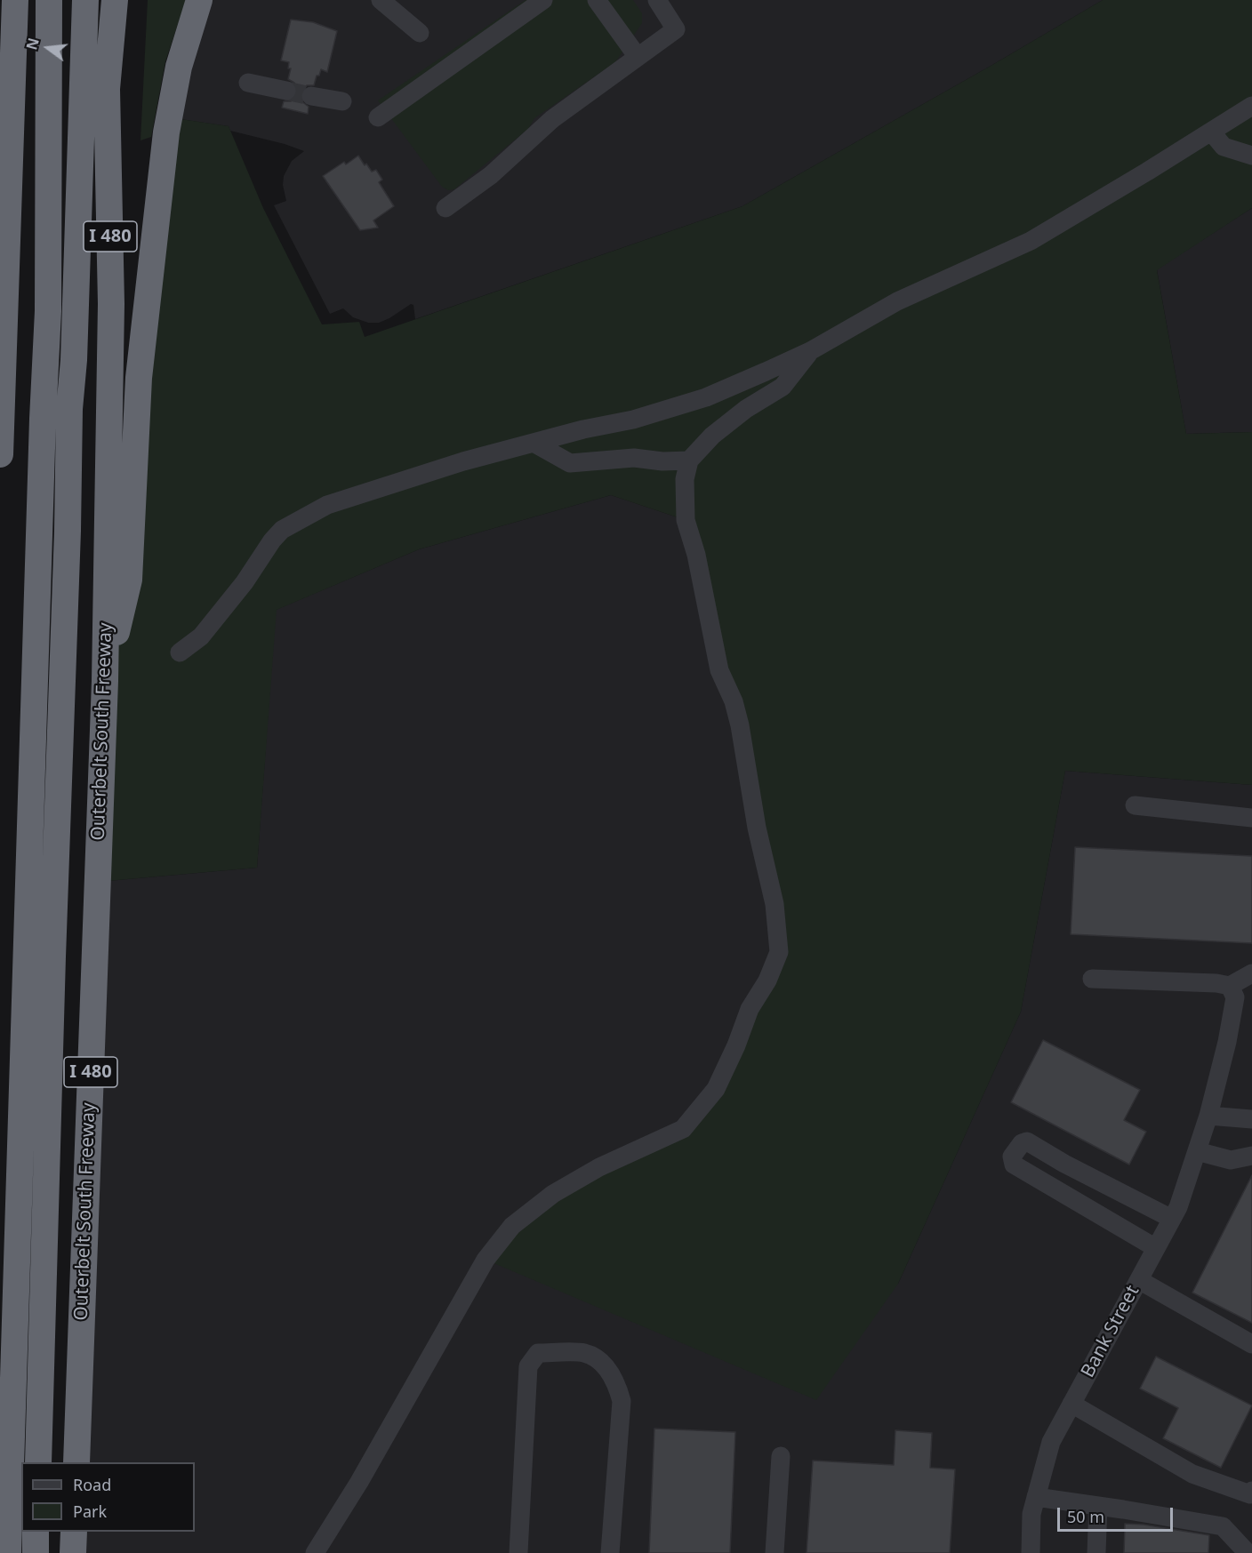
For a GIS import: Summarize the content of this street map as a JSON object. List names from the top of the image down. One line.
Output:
{"streets":{"highway":["I 480","Outerbelt South Freeway"],"street":["Bank Street"]},"crossings":[["I 480","Outerbelt South Freeway"]],"legend":["Road","Park"],"scale_bar":"50 m","north":"left"}
